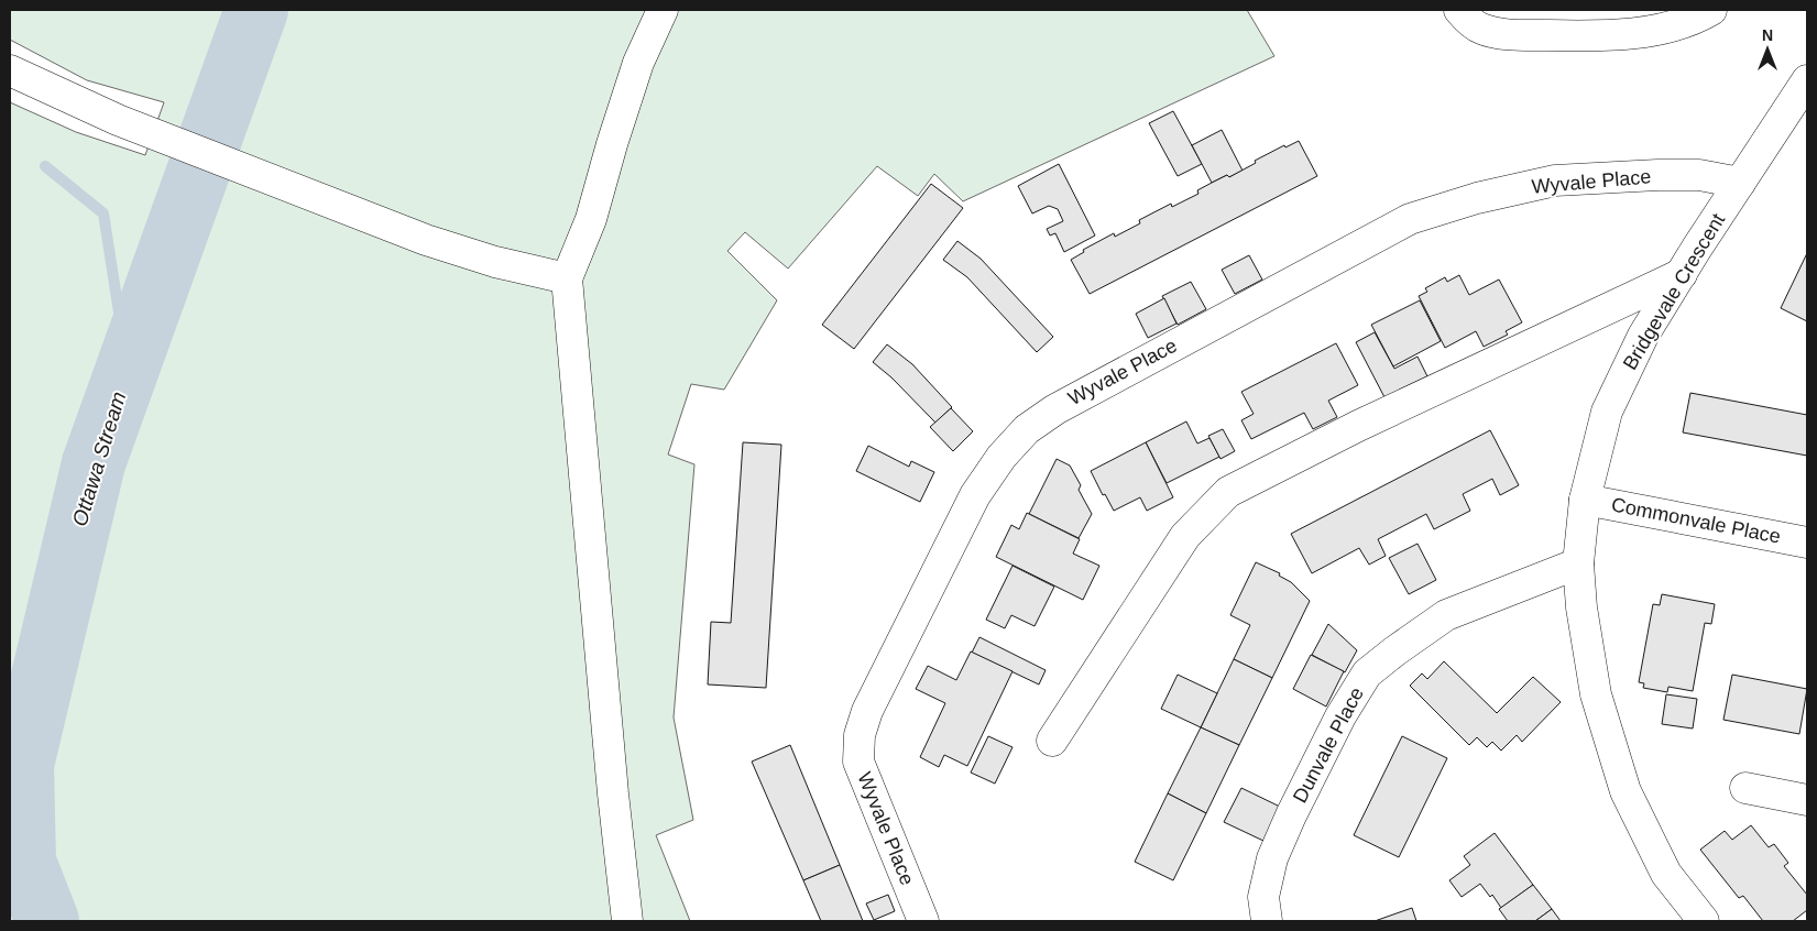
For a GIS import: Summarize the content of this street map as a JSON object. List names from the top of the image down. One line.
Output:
{"streets":{"street":["Wyvale Place","Bridgevale Crescent","Commonvale Place","Dunvale Place"]},"crossings":[["Wyvale Place","Bridgevale Crescent"],["Bridgevale Crescent","Commonvale Place"],["Bridgevale Crescent","Dunvale Place"]],"water":["Ottawa Stream"],"north":"top"}
